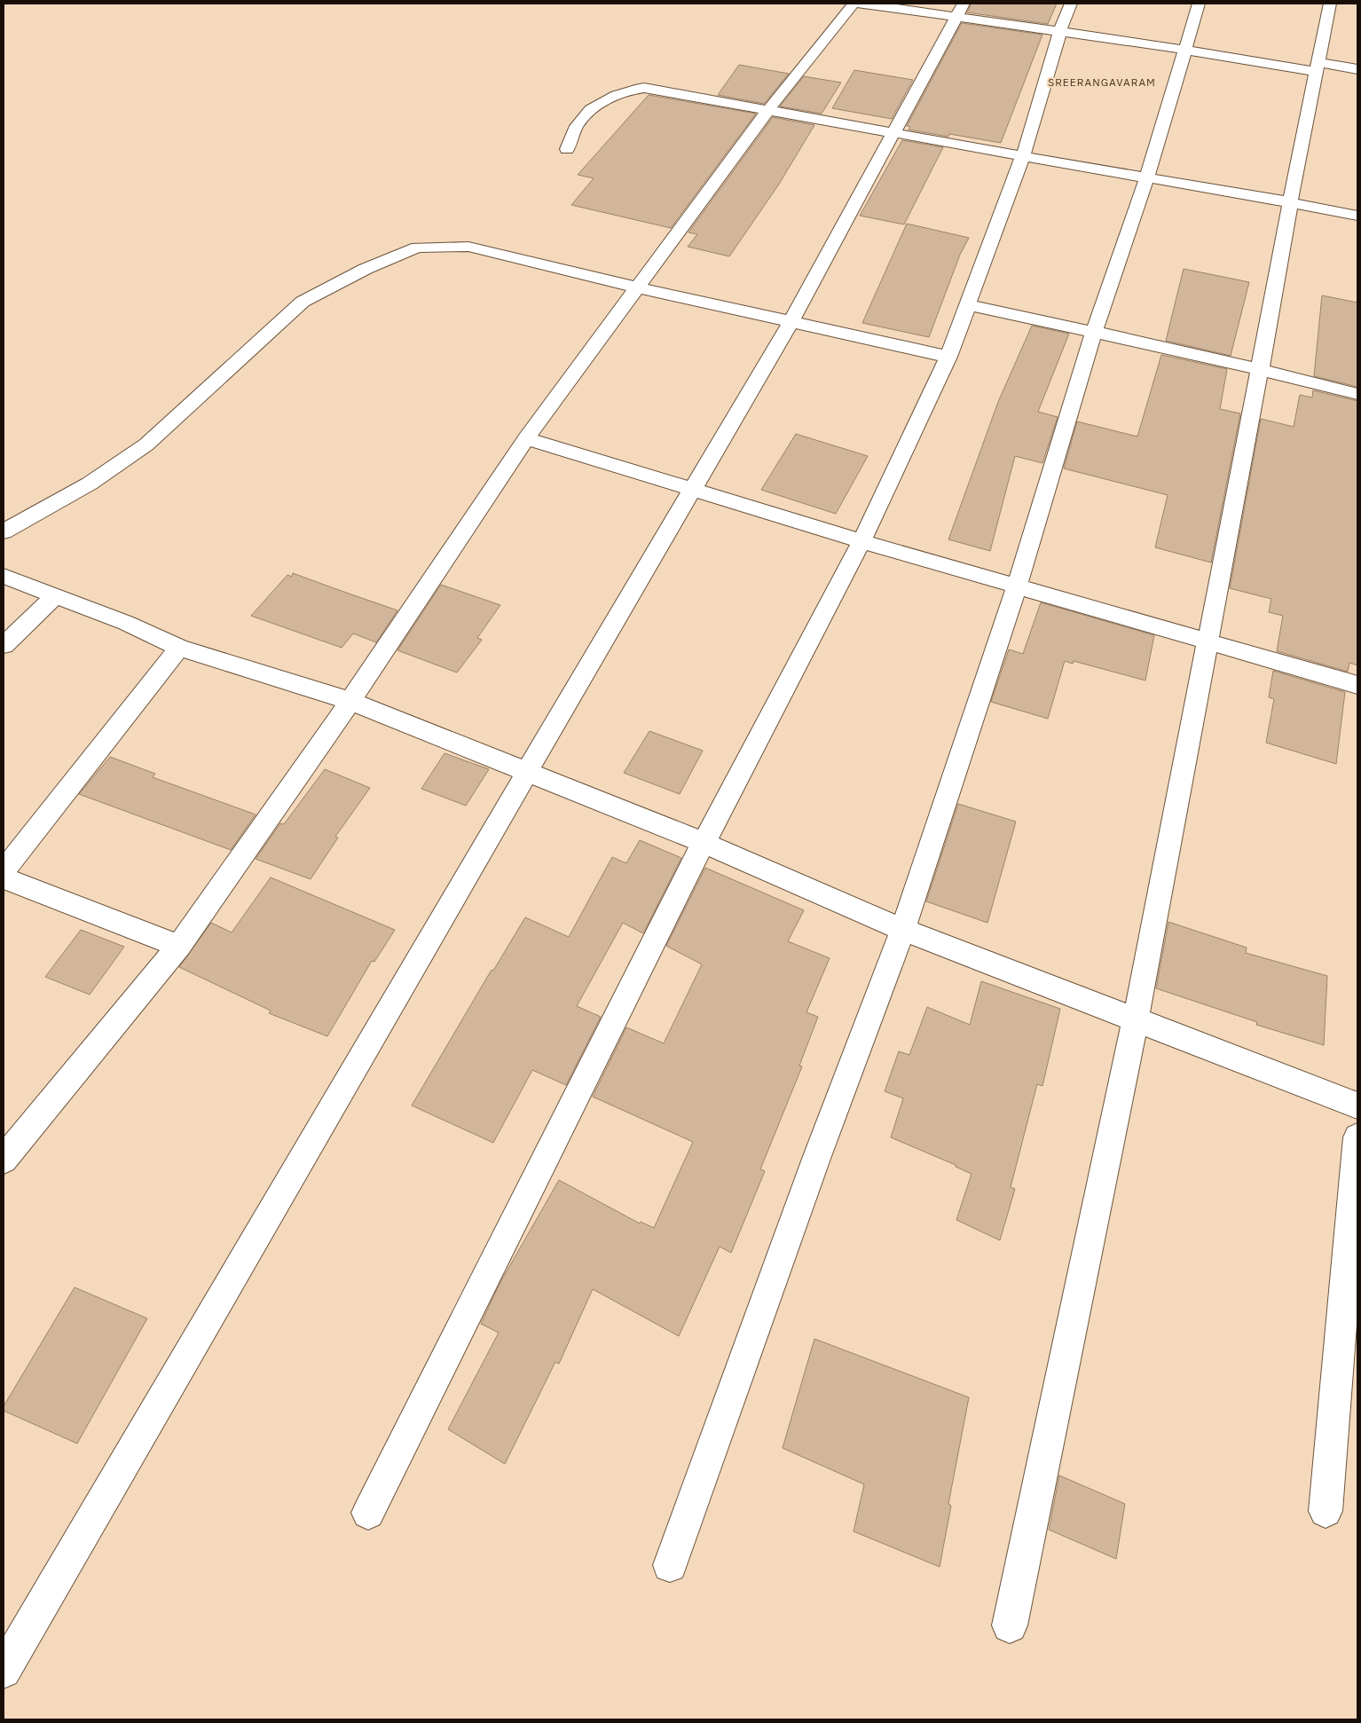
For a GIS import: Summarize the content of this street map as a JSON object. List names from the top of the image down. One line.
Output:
{"districts":["SREERANGAVARAM"]}
